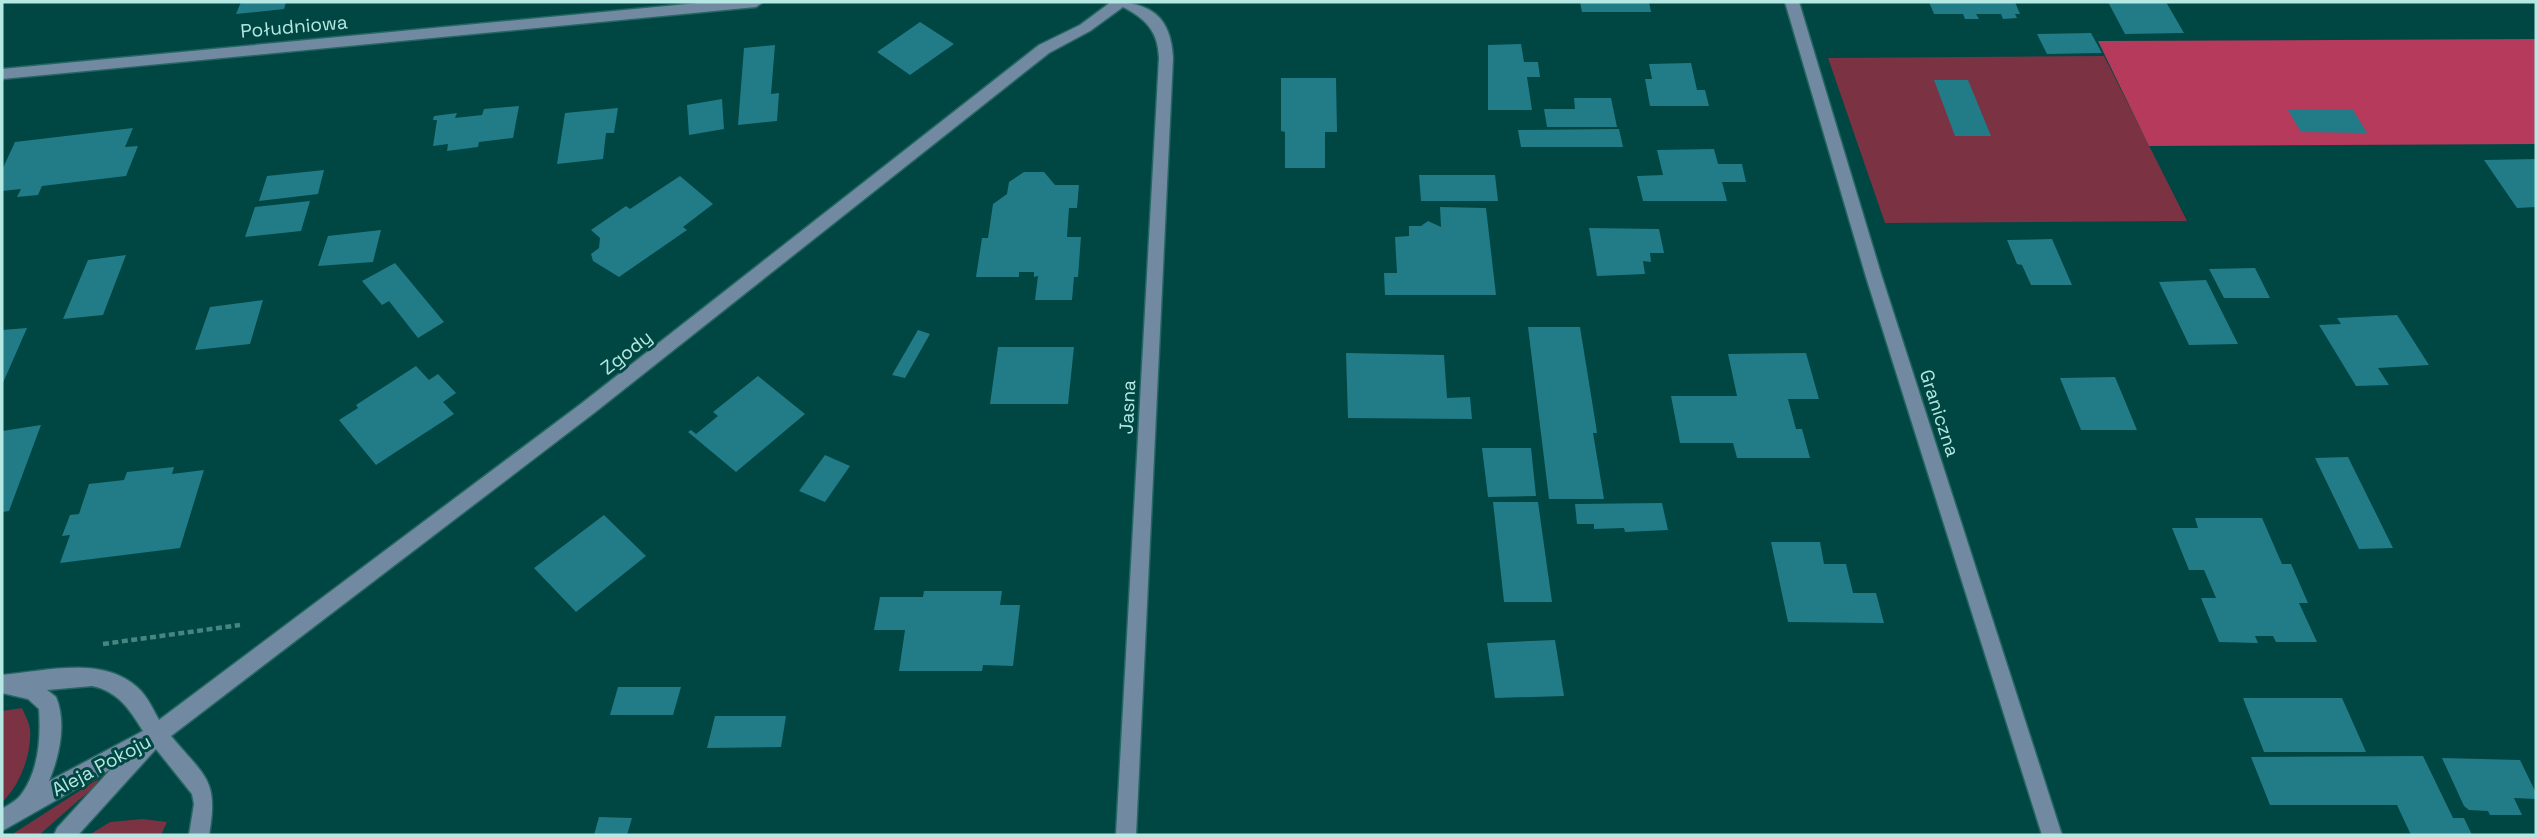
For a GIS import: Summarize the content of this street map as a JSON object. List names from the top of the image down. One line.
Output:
{"streets":{"street":["Południowa","Zgody","Jasna","Graniczna","Aleja Pokoju"]},"crossings":[["Zgody","Jasna"],["Zgody","Aleja Pokoju"]]}
